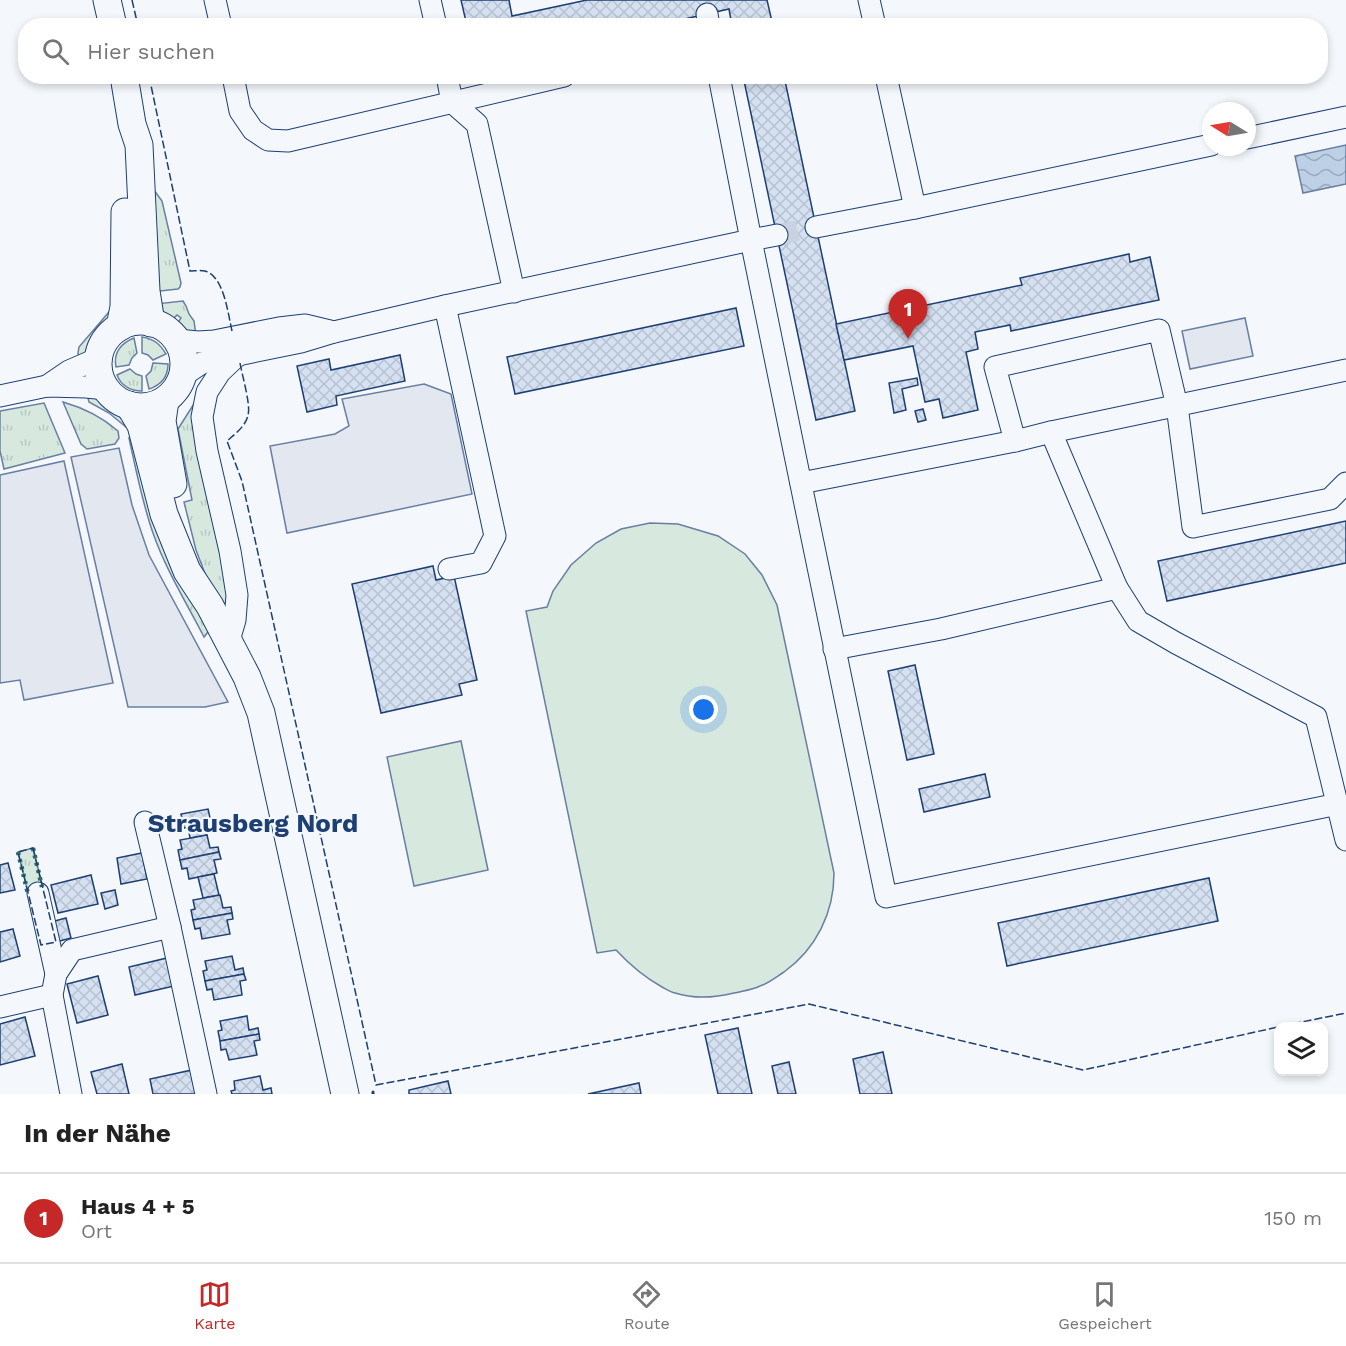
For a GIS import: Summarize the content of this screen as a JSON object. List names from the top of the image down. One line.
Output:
{"districts":["Strausberg Nord"],"north":"left","page":{"search":"Hier suchen","pins":"1","heading":"In der Nähe","list":[{"mark":"1","name":"Haus 4 + 5","note":"Ort","value":"150 m"}],"nav":["Karte","Route","Gespeichert"]}}
